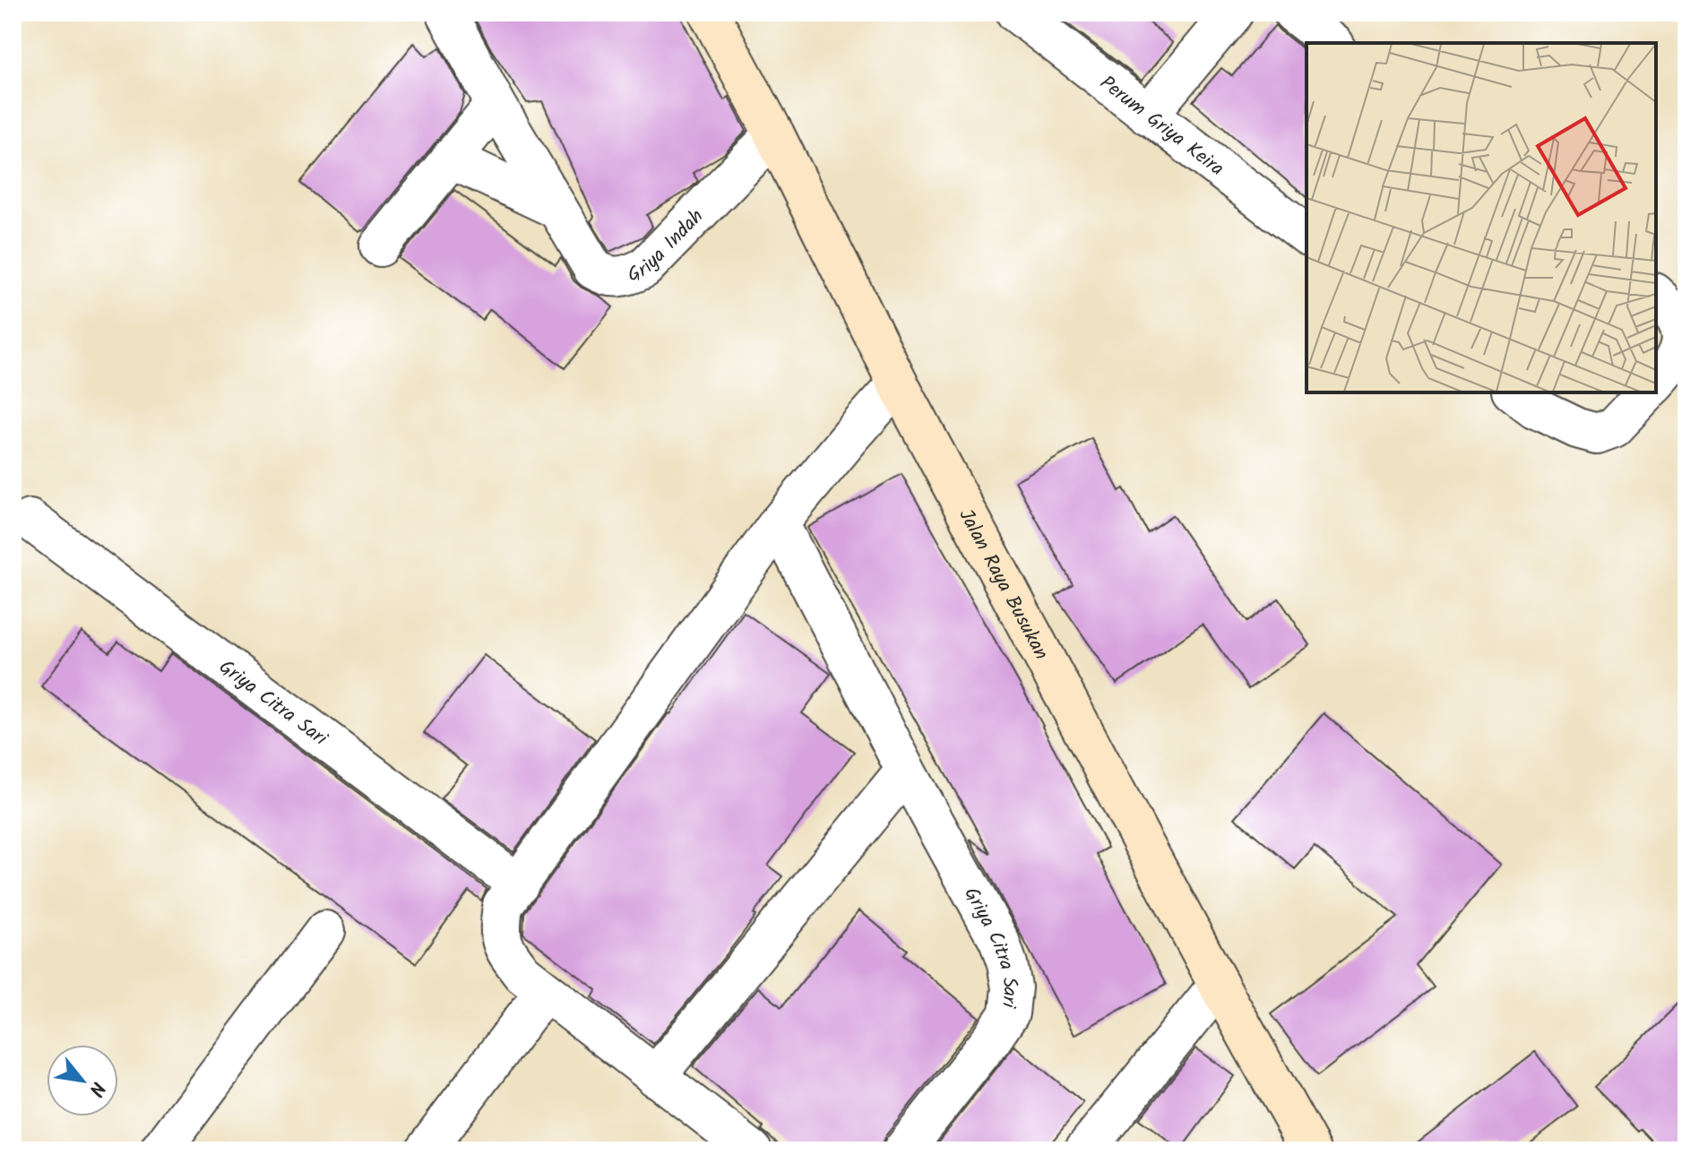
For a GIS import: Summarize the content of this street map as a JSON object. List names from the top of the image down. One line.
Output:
{"streets":{"street":["Perum Griya Keira","Griya Indah","Jalan Raya Busukan","Griya Citra Sari"]},"crossings":[["Griya Indah","Jalan Raya Busukan"]],"north":"bottom right"}
